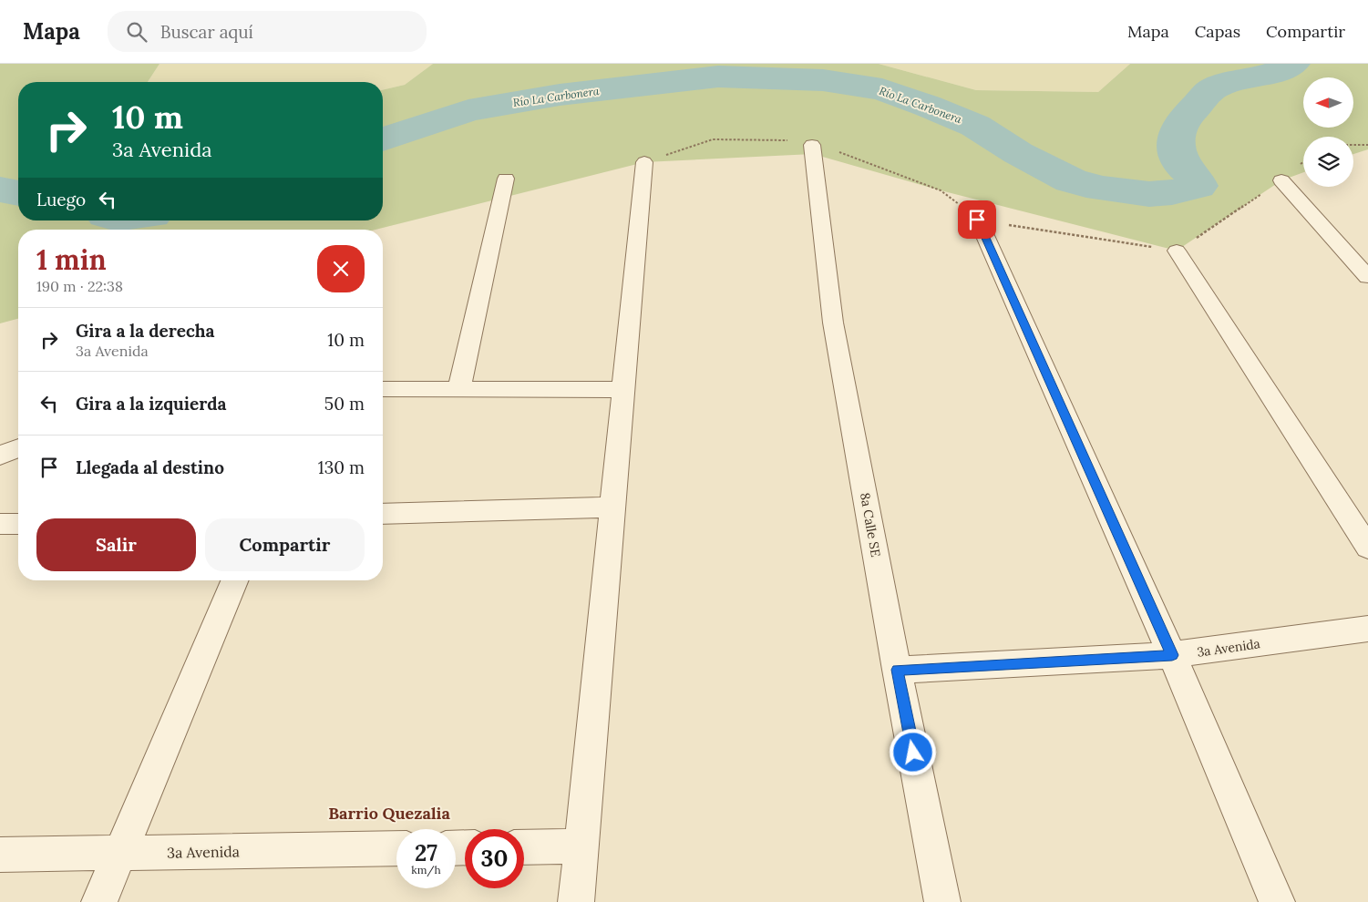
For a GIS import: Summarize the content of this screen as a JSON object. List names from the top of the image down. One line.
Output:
{"streets":{"street":["8a Calle SE","3a Avenida"]},"crossings":[["8a Calle SE","3a Avenida"]],"districts":["Barrio Quezalia"],"water":["Río La Carbonera"],"north":"left","page":{"header":"Mapa","search":"Buscar aquí","nav":["Mapa","Capas","Compartir"],"turn":["10 m","3a Avenida"],"then":"Luego","heading":["1 min","190 m · 22:38"],"list":[{"name":"Gira a la derecha","note":"3a Avenida","value":"10 m"},{"name":"Gira a la izquierda","value":"50 m"},{"name":"Llegada al destino","value":"130 m"}],"buttons":["Salir","Compartir"],"speed":"27 km/h","limit":"30"}}
